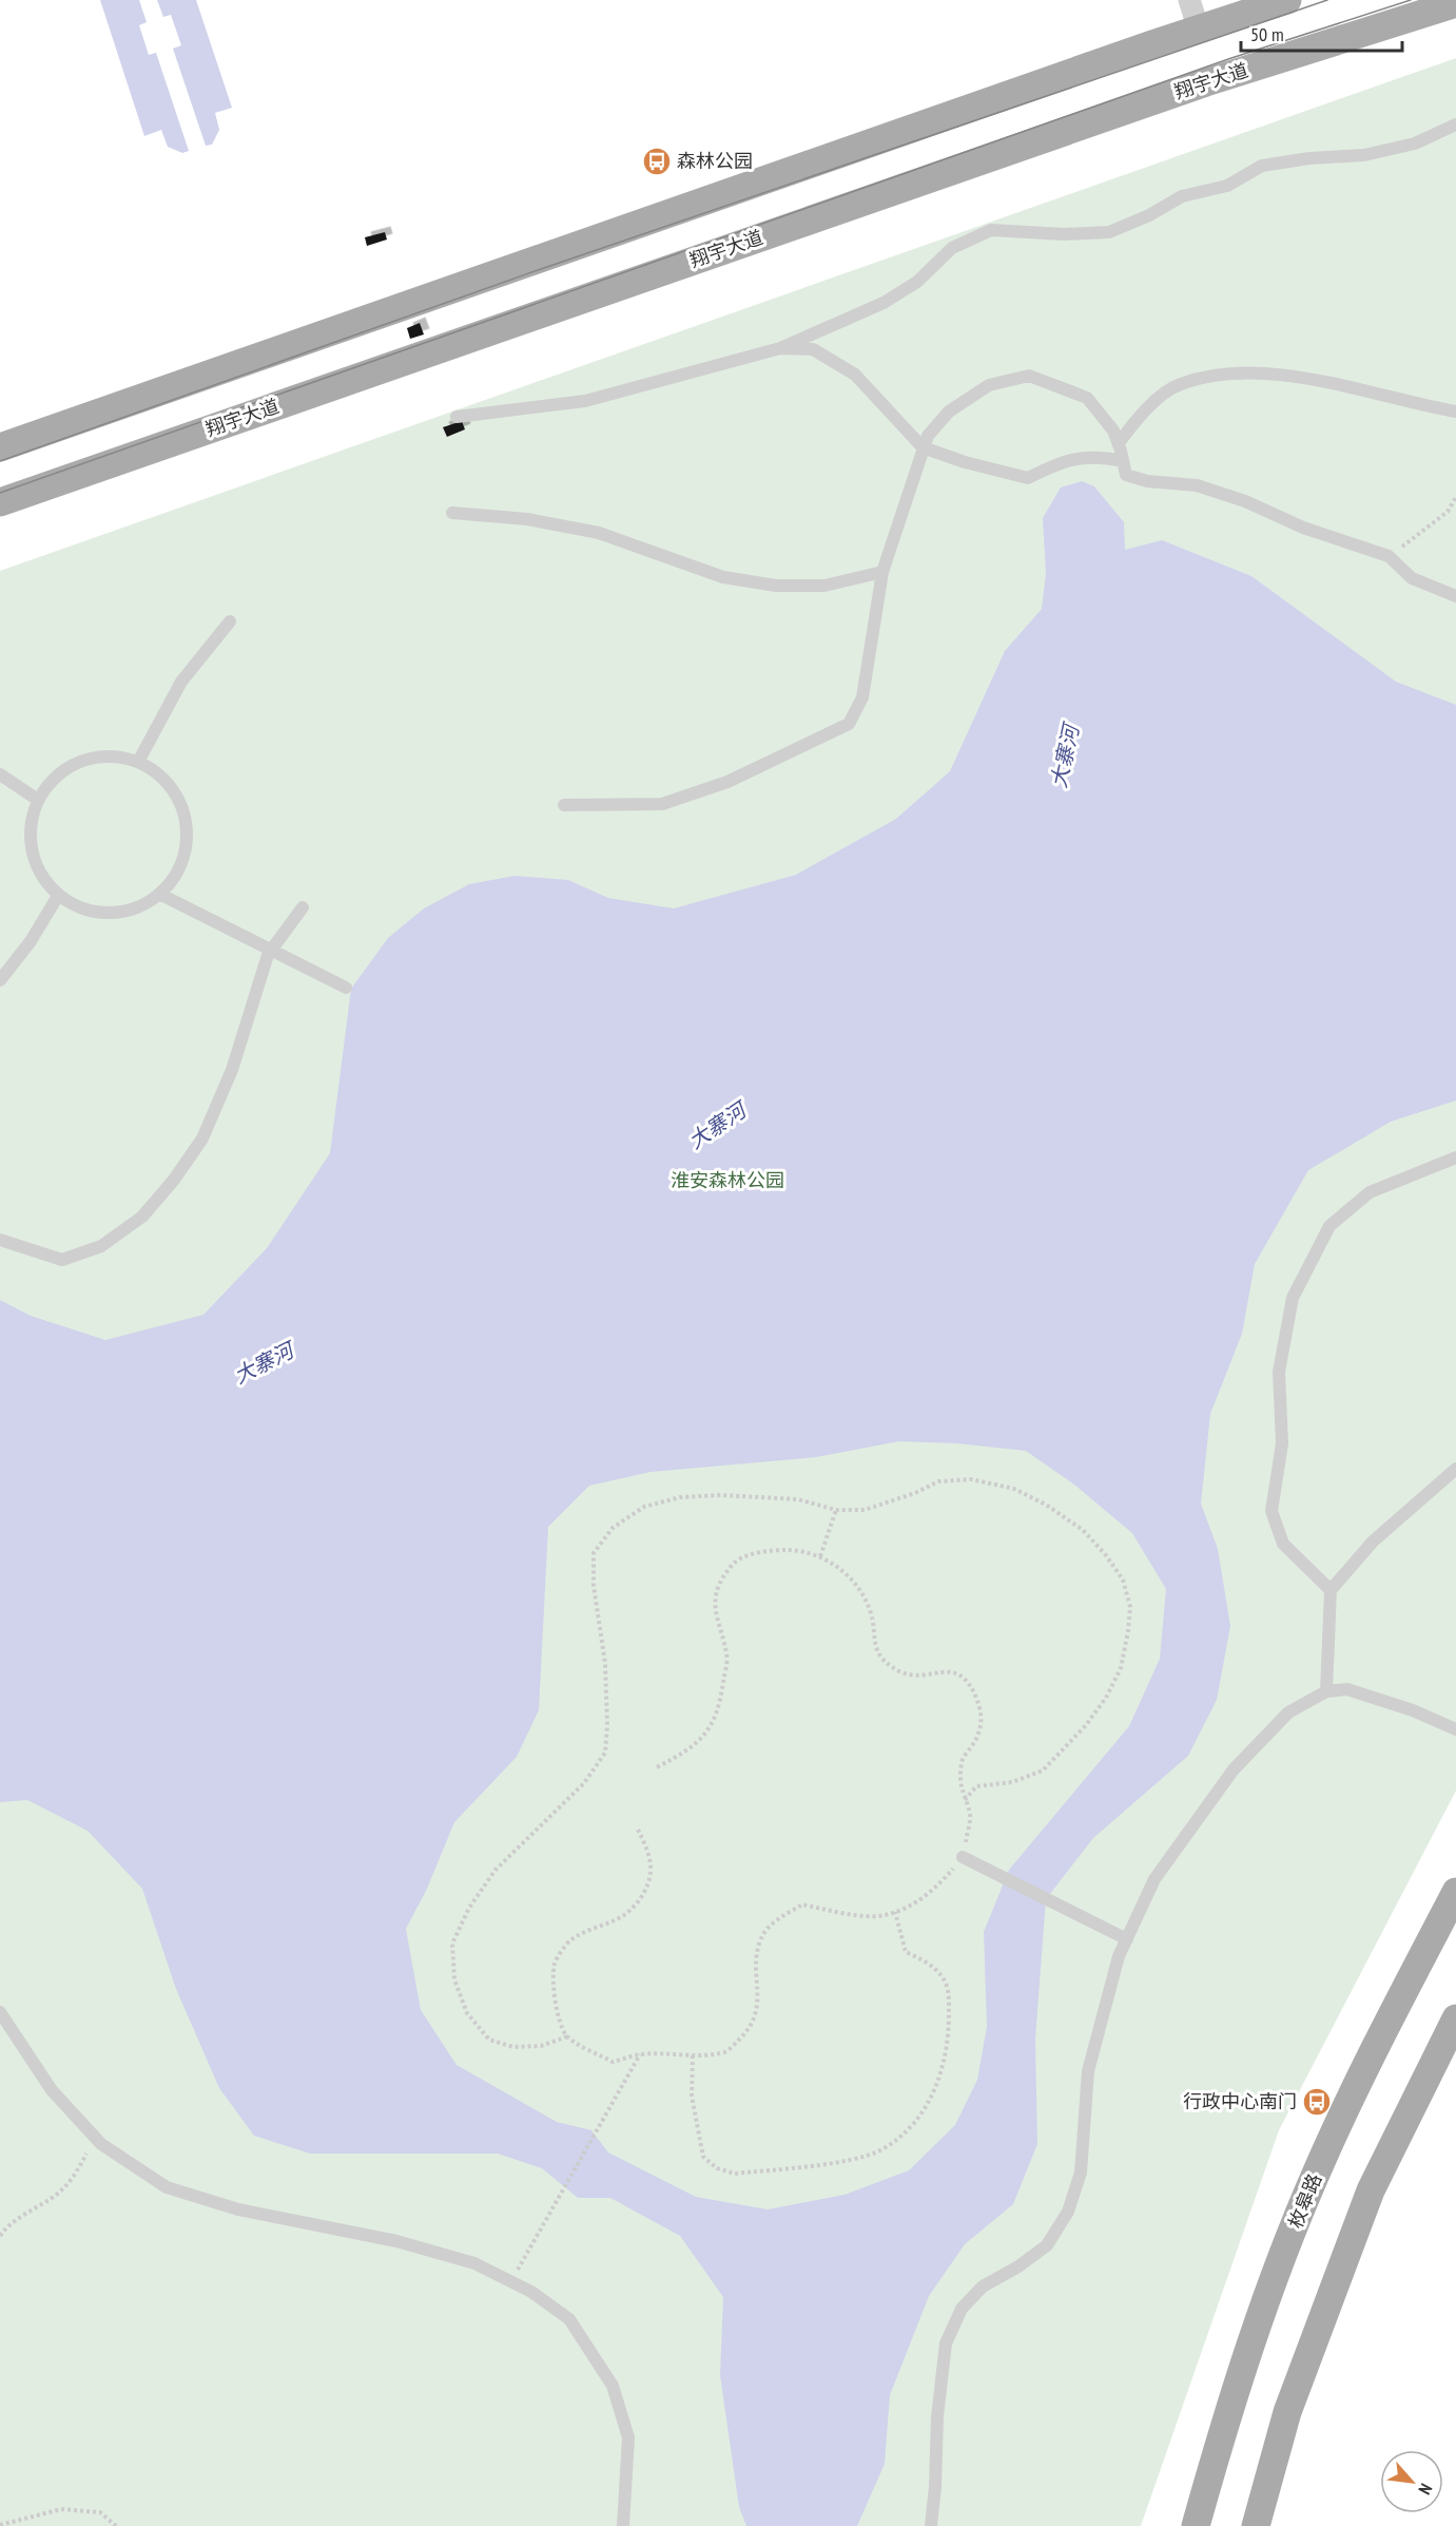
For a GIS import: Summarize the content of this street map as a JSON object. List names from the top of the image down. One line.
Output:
{"streets":{"main road":["翔宇大道","枚皋路"]},"water":["大寨河"],"parks":["淮安森林公园"],"places":{"bus stop":["森林公园","行政中心南门"]},"scale_bar":"50 m","north":"bottom right"}
